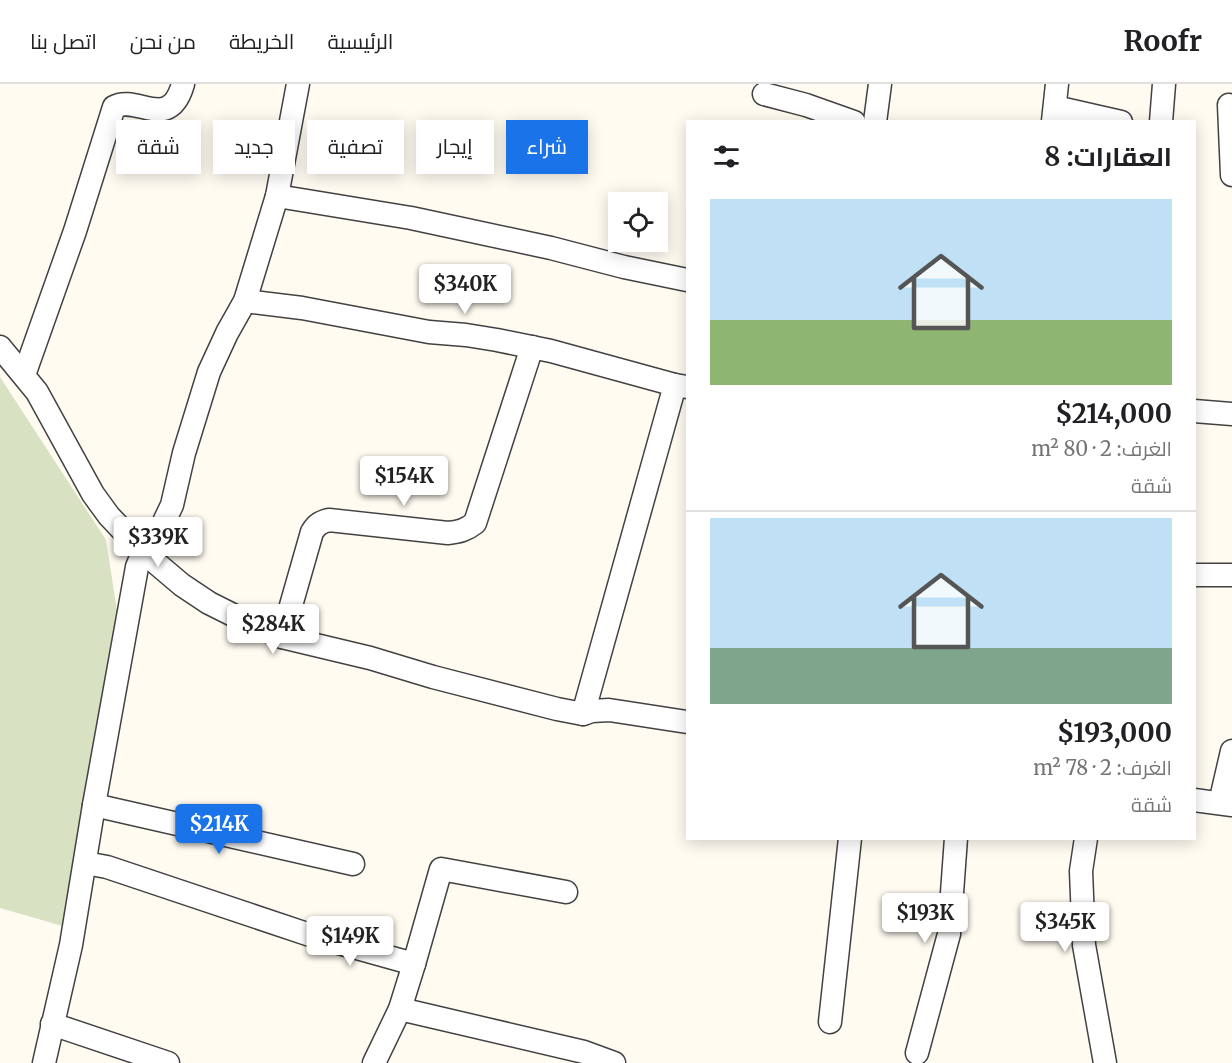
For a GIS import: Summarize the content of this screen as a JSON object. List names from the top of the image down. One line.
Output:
{"page":{"header":"Roofr","nav":["الرئيسية","الخريطة","من نحن","اتصل بنا"],"chip":["شراء","إيجار","تصفية","جديد","شقة"],"heading":"العقارات: 8","list":[{"name":"$214,000","note":"الغرف: 2 · 80 m² · شقة"},{"name":"$193,000","note":"الغرف: 2 · 78 m² · شقة"}],"price":["$340K","$154K","$339K","$284K","$214K","$193K","$345K","$149K"]}}
